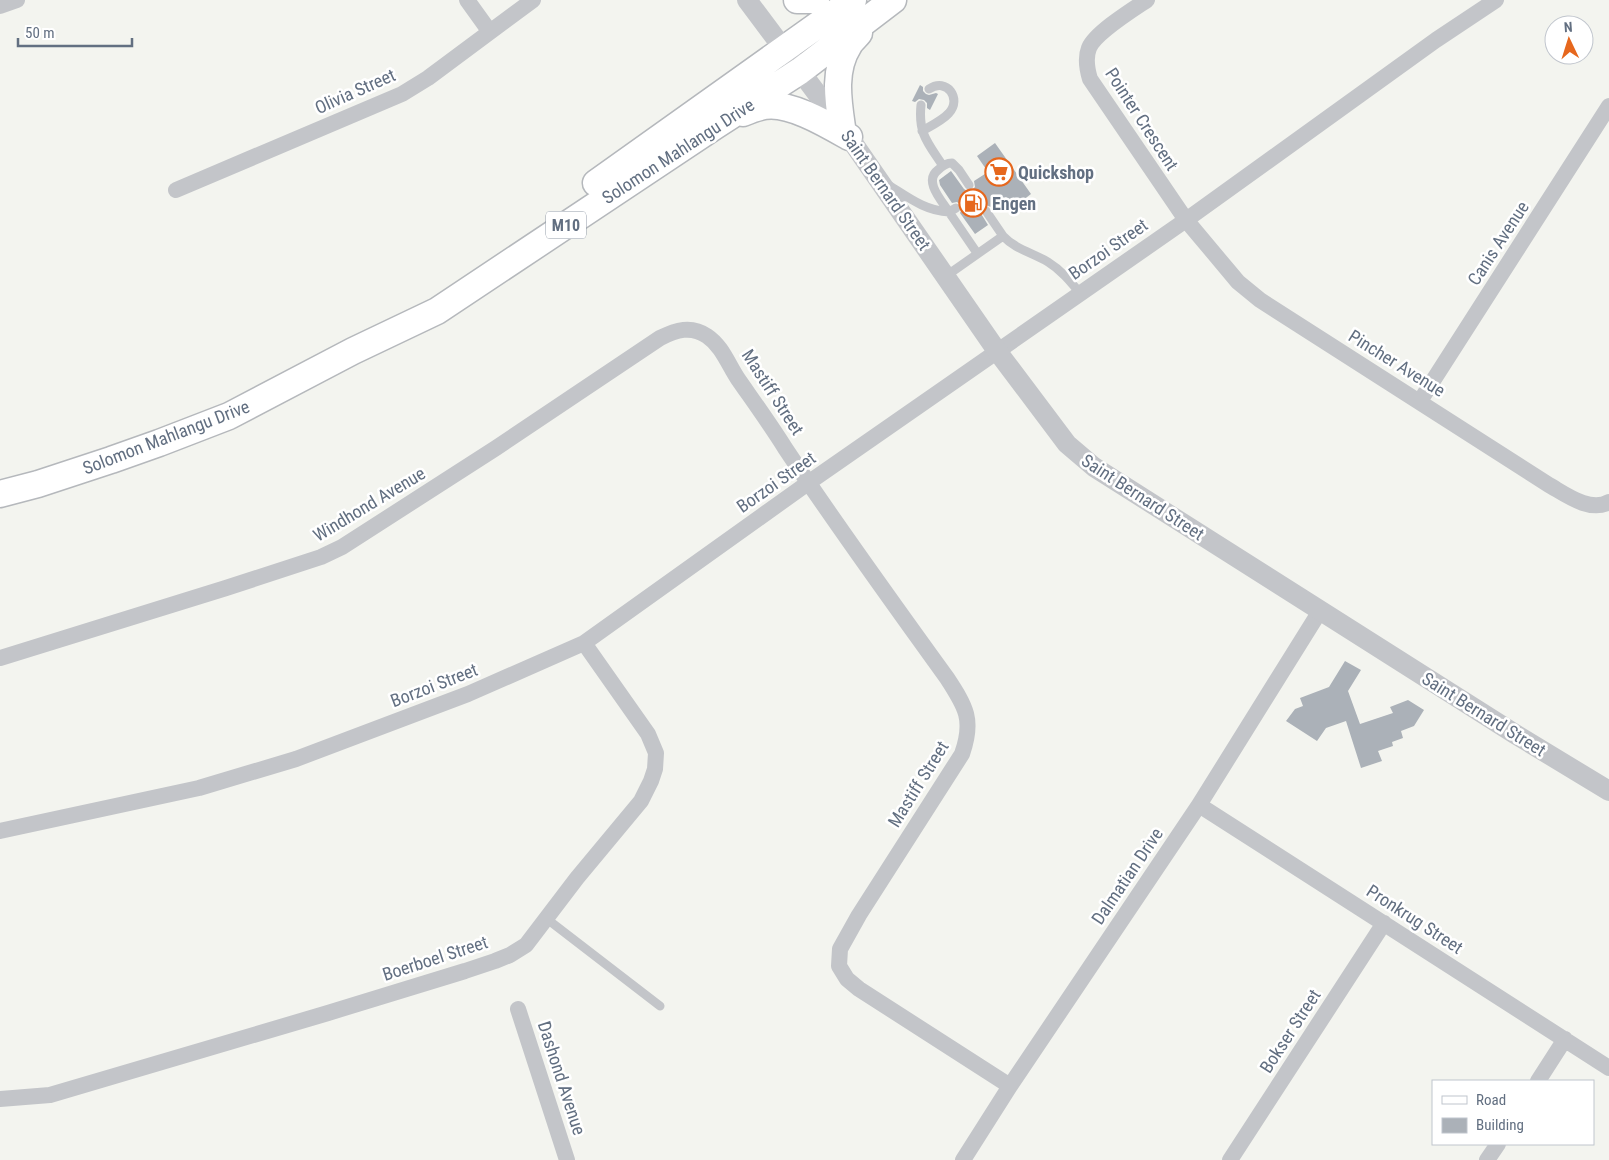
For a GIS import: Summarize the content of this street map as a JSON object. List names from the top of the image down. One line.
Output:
{"streets":{"main road":["Solomon Mahlangu Drive","M10"],"street":["Olivia Street","Pointer Crescent","Saint Bernard Street","Canis Avenue","Borzoi Street","Pincher Avenue","Mastiff Street","Windhond Avenue","Dalmatian Drive","Pronkrug Street","Boerboel Street","Bokser Street","Dashond Avenue"]},"crossings":[["Pointer Crescent","Borzoi Street"],["Pointer Crescent","Pincher Avenue"],["Solomon Mahlangu Drive","Saint Bernard Street"],["Saint Bernard Street","Borzoi Street"],["Saint Bernard Street","Dalmatian Drive"],["Canis Avenue","Pincher Avenue"],["Borzoi Street","Pincher Avenue"],["Borzoi Street","Mastiff Street"],["Borzoi Street","Boerboel Street"],["Mastiff Street","Windhond Avenue"],["Mastiff Street","Dalmatian Drive"],["Dalmatian Drive","Pronkrug Street"],["Pronkrug Street","Bokser Street"]],"places":{"supermarket":["Quickshop"],"fuel station":["Engen"]},"legend":["Road","Building"],"scale_bar":"50 m","north":"top"}
